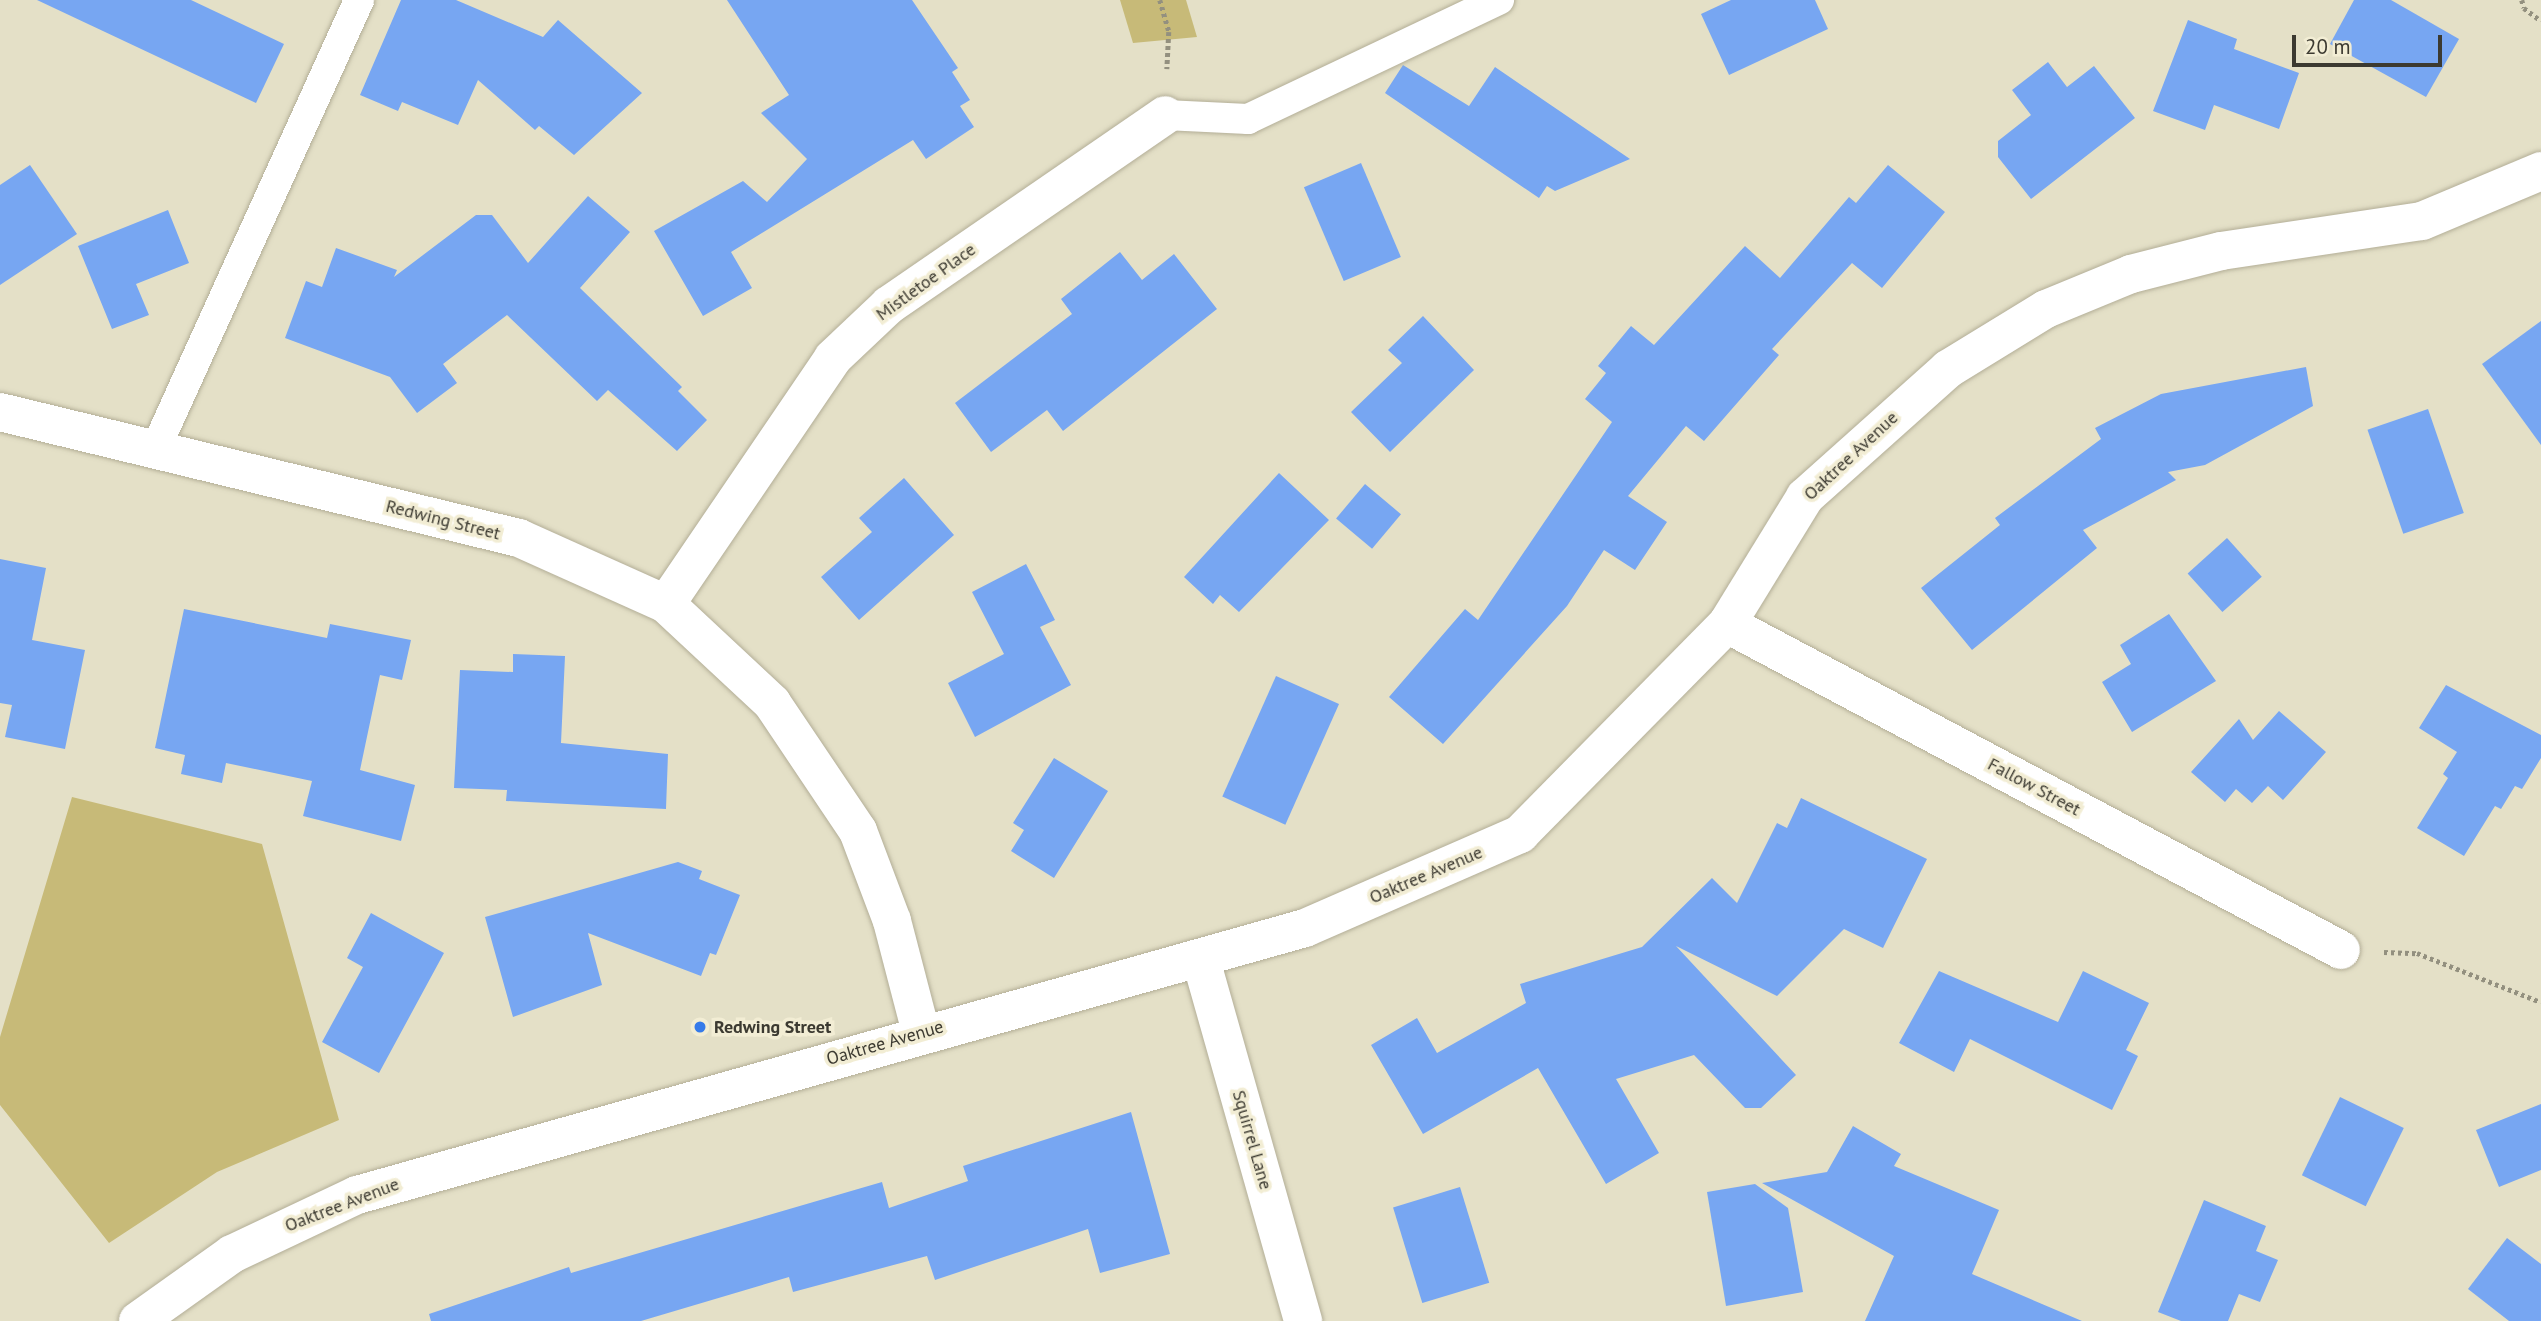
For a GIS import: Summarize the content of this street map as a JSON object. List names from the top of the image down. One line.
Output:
{"streets":{"street":["Mistletoe Place","Oaktree Avenue","Redwing Street","Fallow Street","Squirrel Lane"]},"crossings":[["Mistletoe Place","Redwing Street"],["Oaktree Avenue","Redwing Street"],["Oaktree Avenue","Fallow Street"],["Oaktree Avenue","Squirrel Lane"]],"places":["Redwing Street"],"scale_bar":"20 m"}
